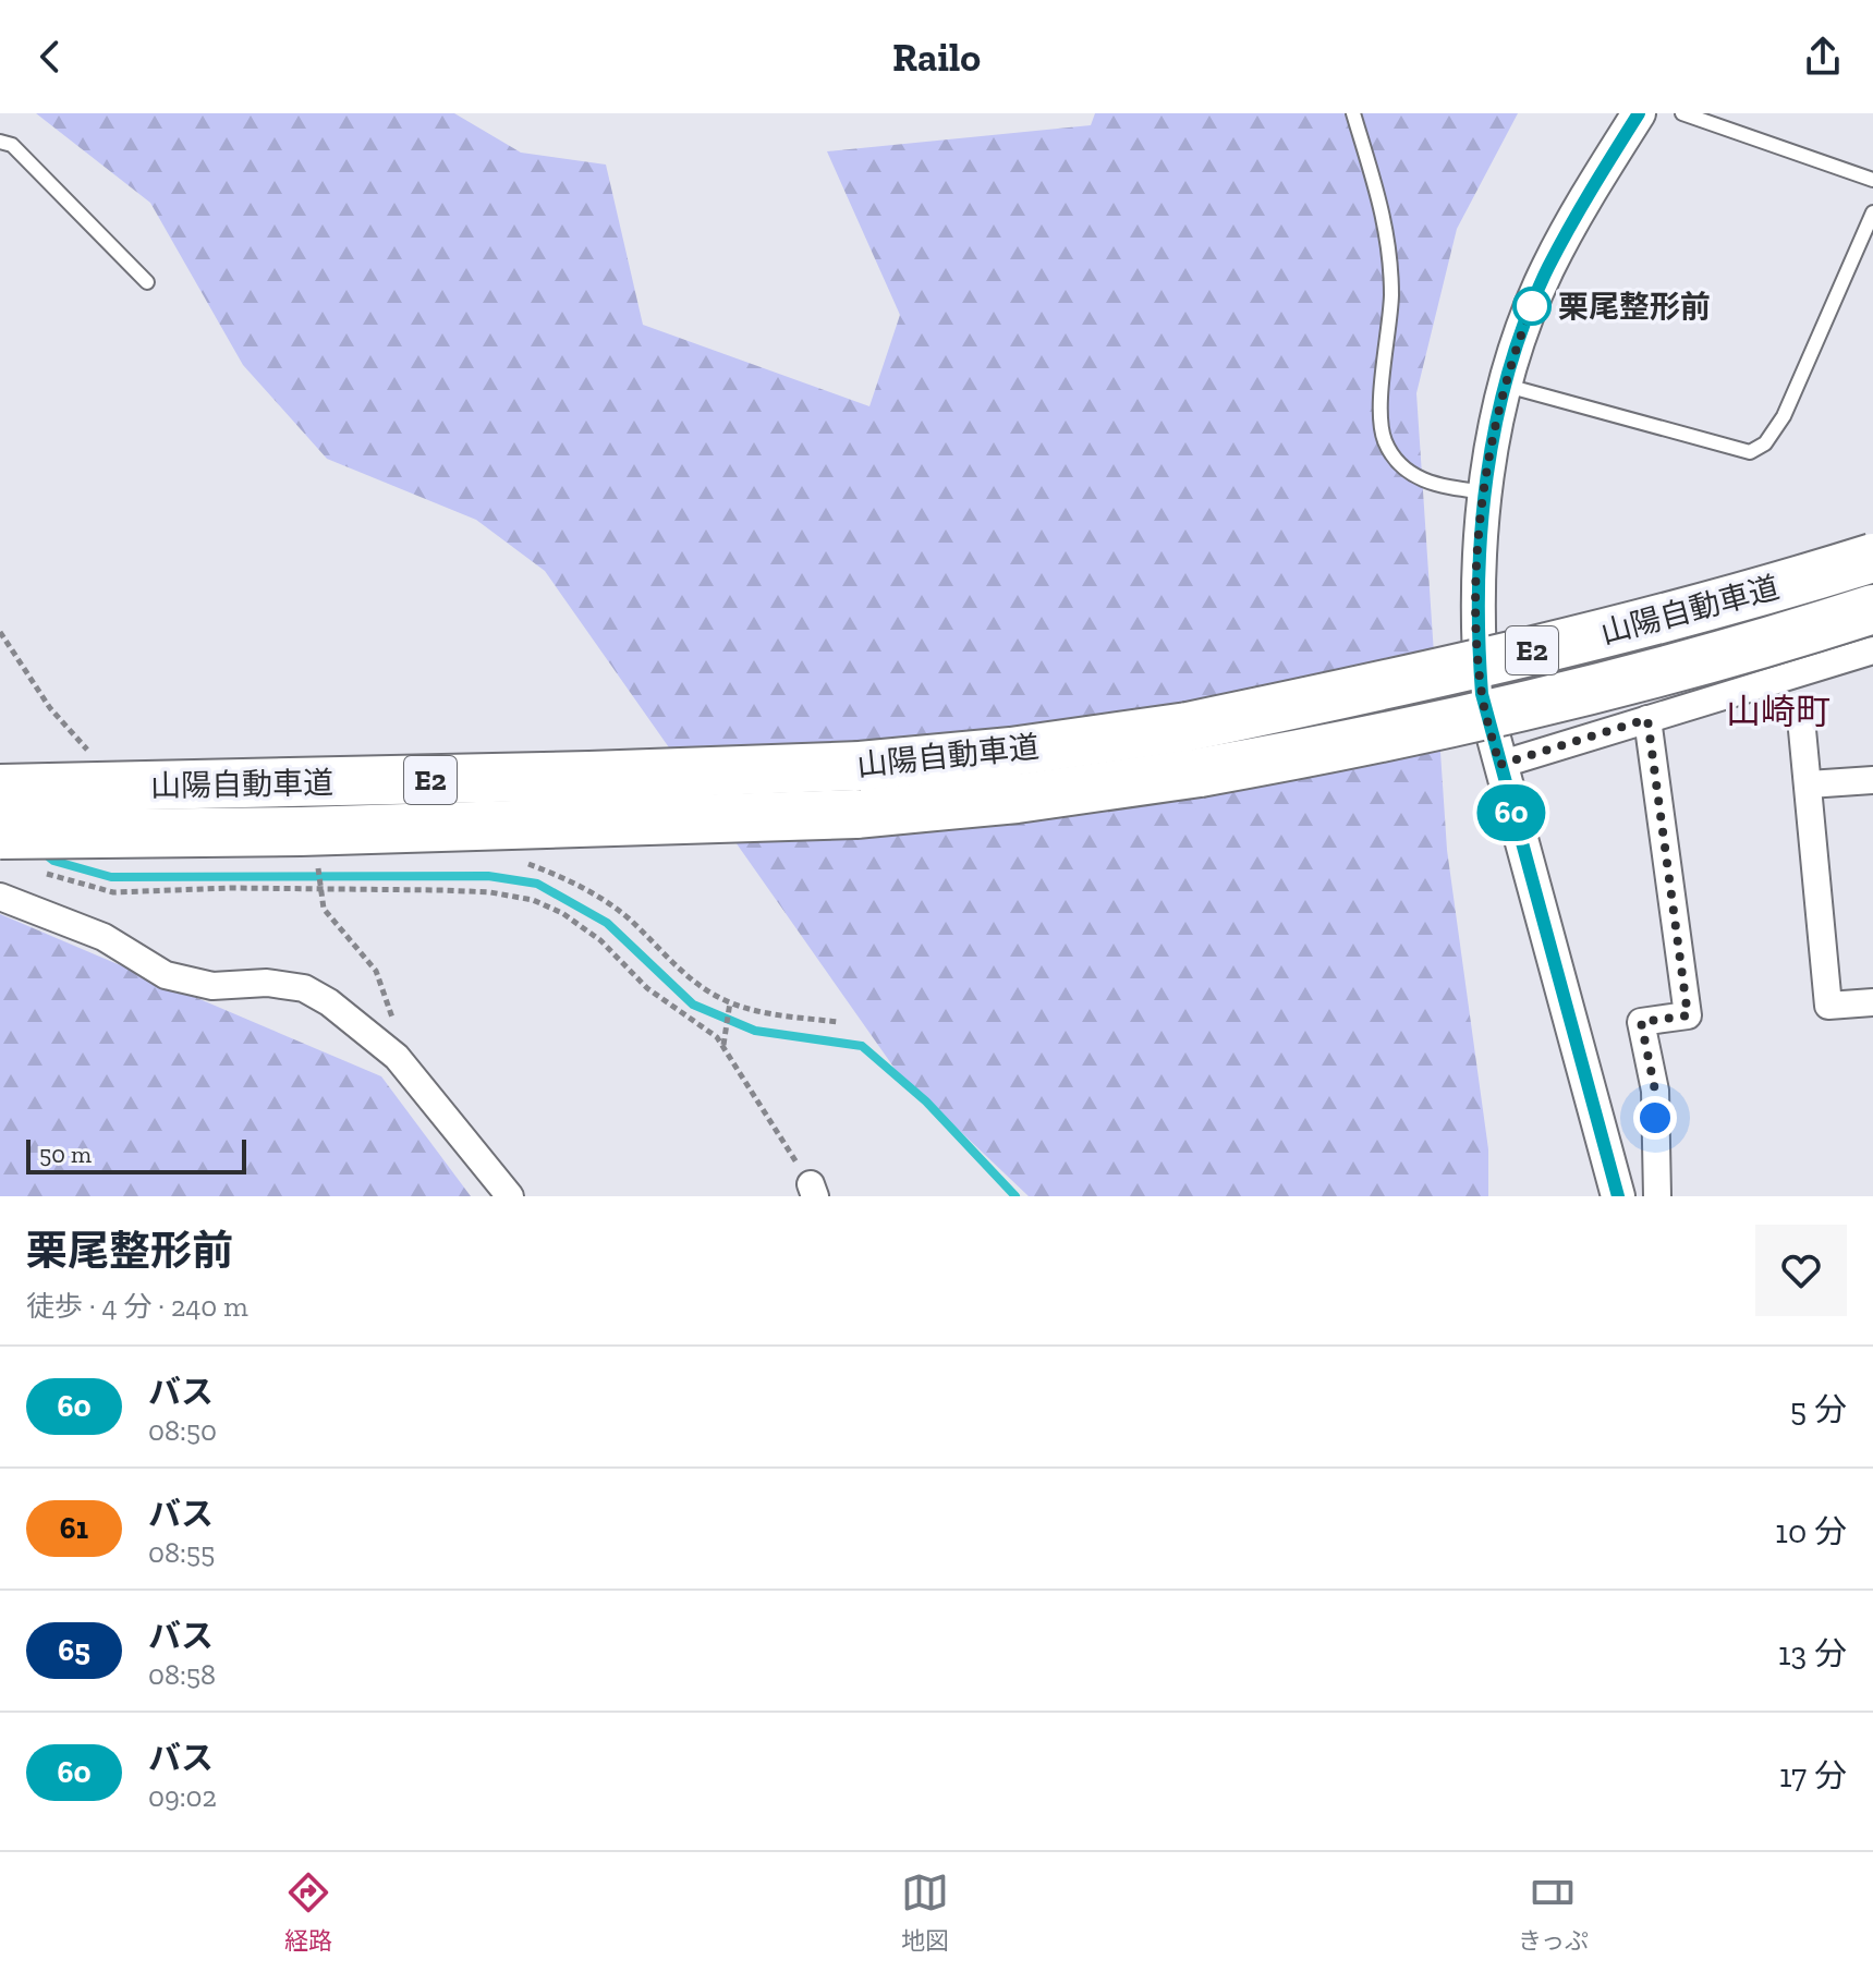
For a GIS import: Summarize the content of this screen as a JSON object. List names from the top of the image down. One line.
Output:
{"streets":{"highway":["山陽自動車道","E2"]},"districts":["山崎町"],"places":["栗尾整形前"],"lines":["bus line 60"],"scale_bar":"50 m","page":{"header":"Railo","on_map":"60","scale":"50 m","heading":["栗尾整形前","徒歩 · 4 分 · 240 m"],"list":[{"mark":"60","name":"バス","note":"08:50","value":"5 分"},{"mark":"61","name":"バス","note":"08:55","value":"10 分"},{"mark":"65","name":"バス","note":"08:58","value":"13 分"},{"mark":"60","name":"バス","note":"09:02","value":"17 分"}],"tabs":["経路","地図","きっぷ"]}}
